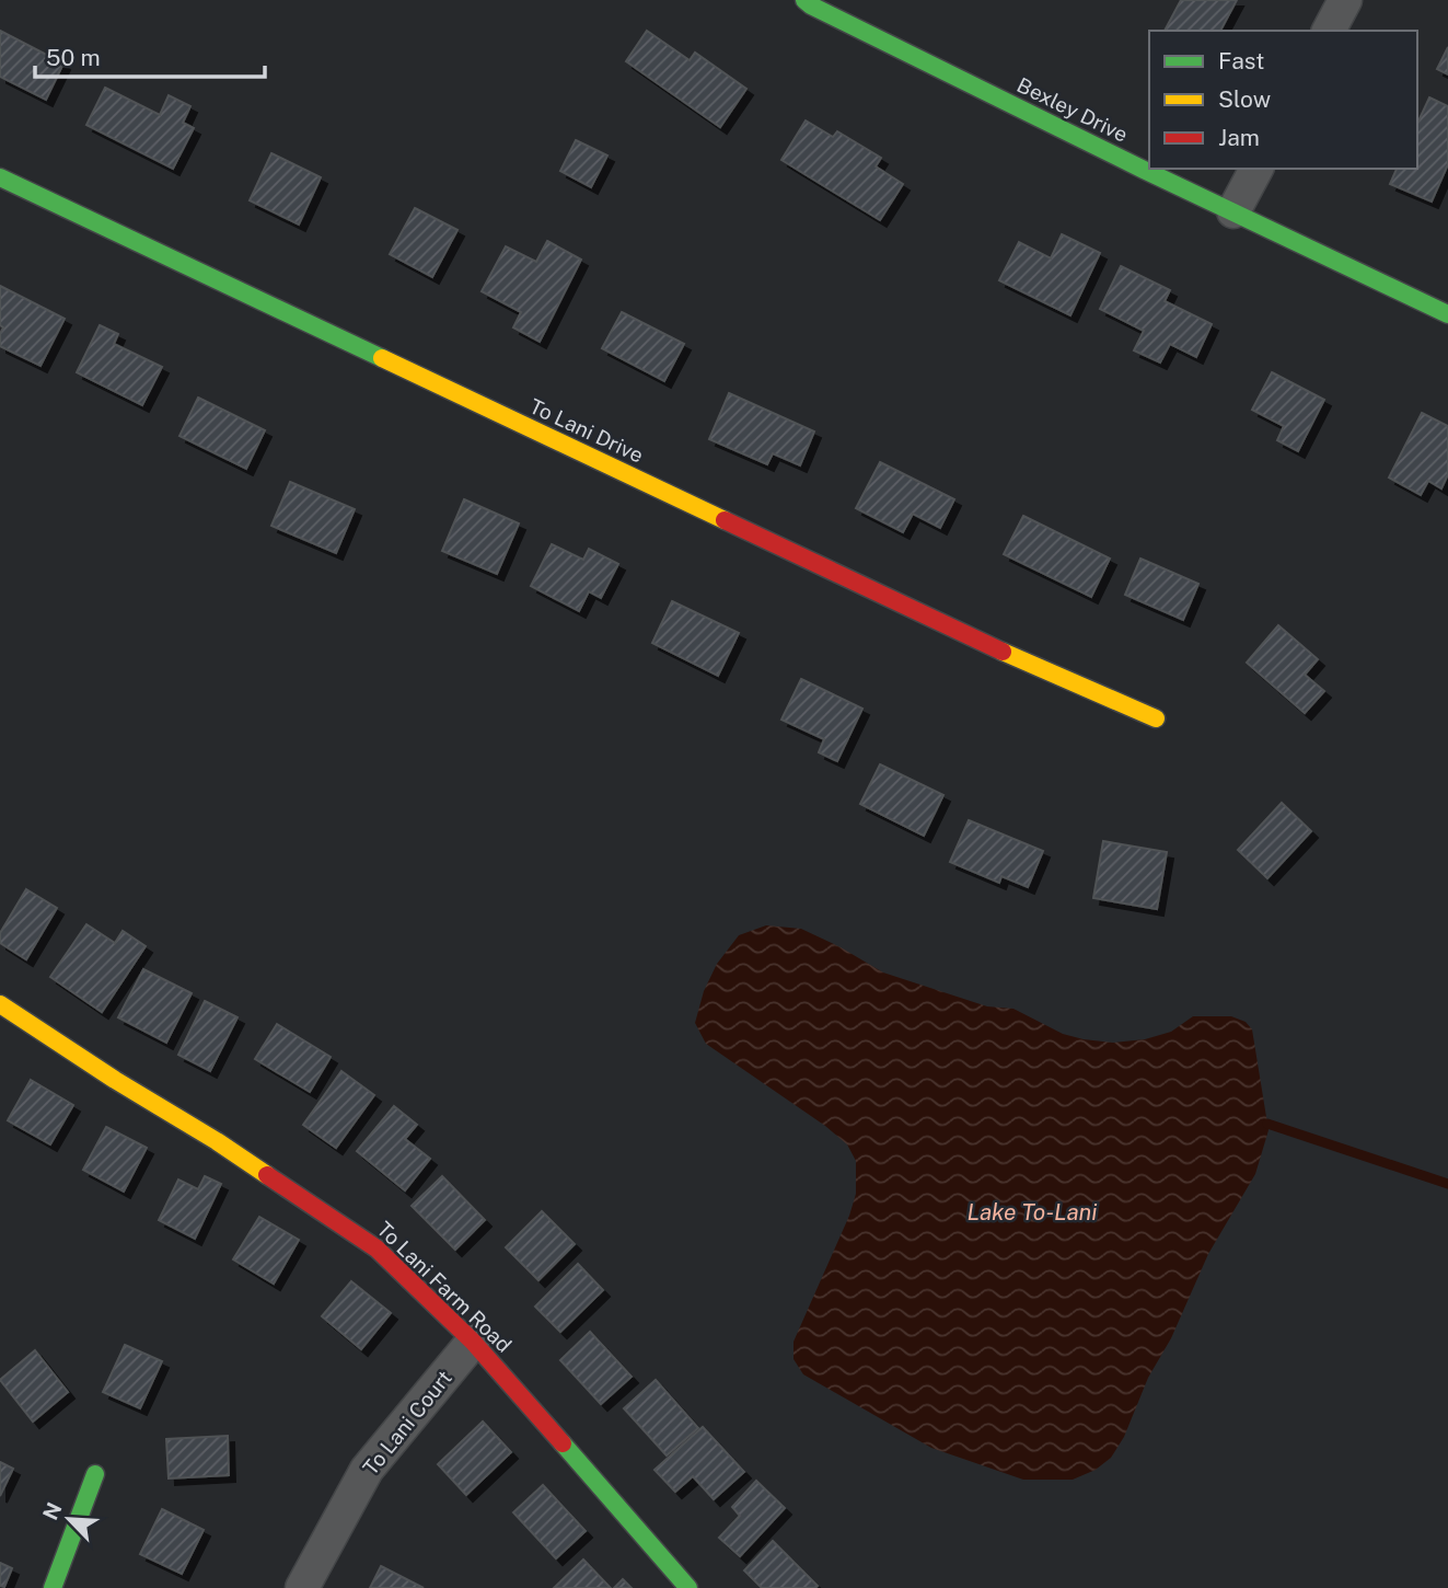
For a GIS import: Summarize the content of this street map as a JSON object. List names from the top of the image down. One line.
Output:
{"streets":{"street":["Bexley Drive","To Lani Drive","To Lani Farm Road","To Lani Court"]},"crossings":[["To Lani Farm Road","To Lani Court"]],"water":["Lake To-Lani"],"legend":["Fast","Slow","Jam"],"scale_bar":"50 m","north":"top left"}
